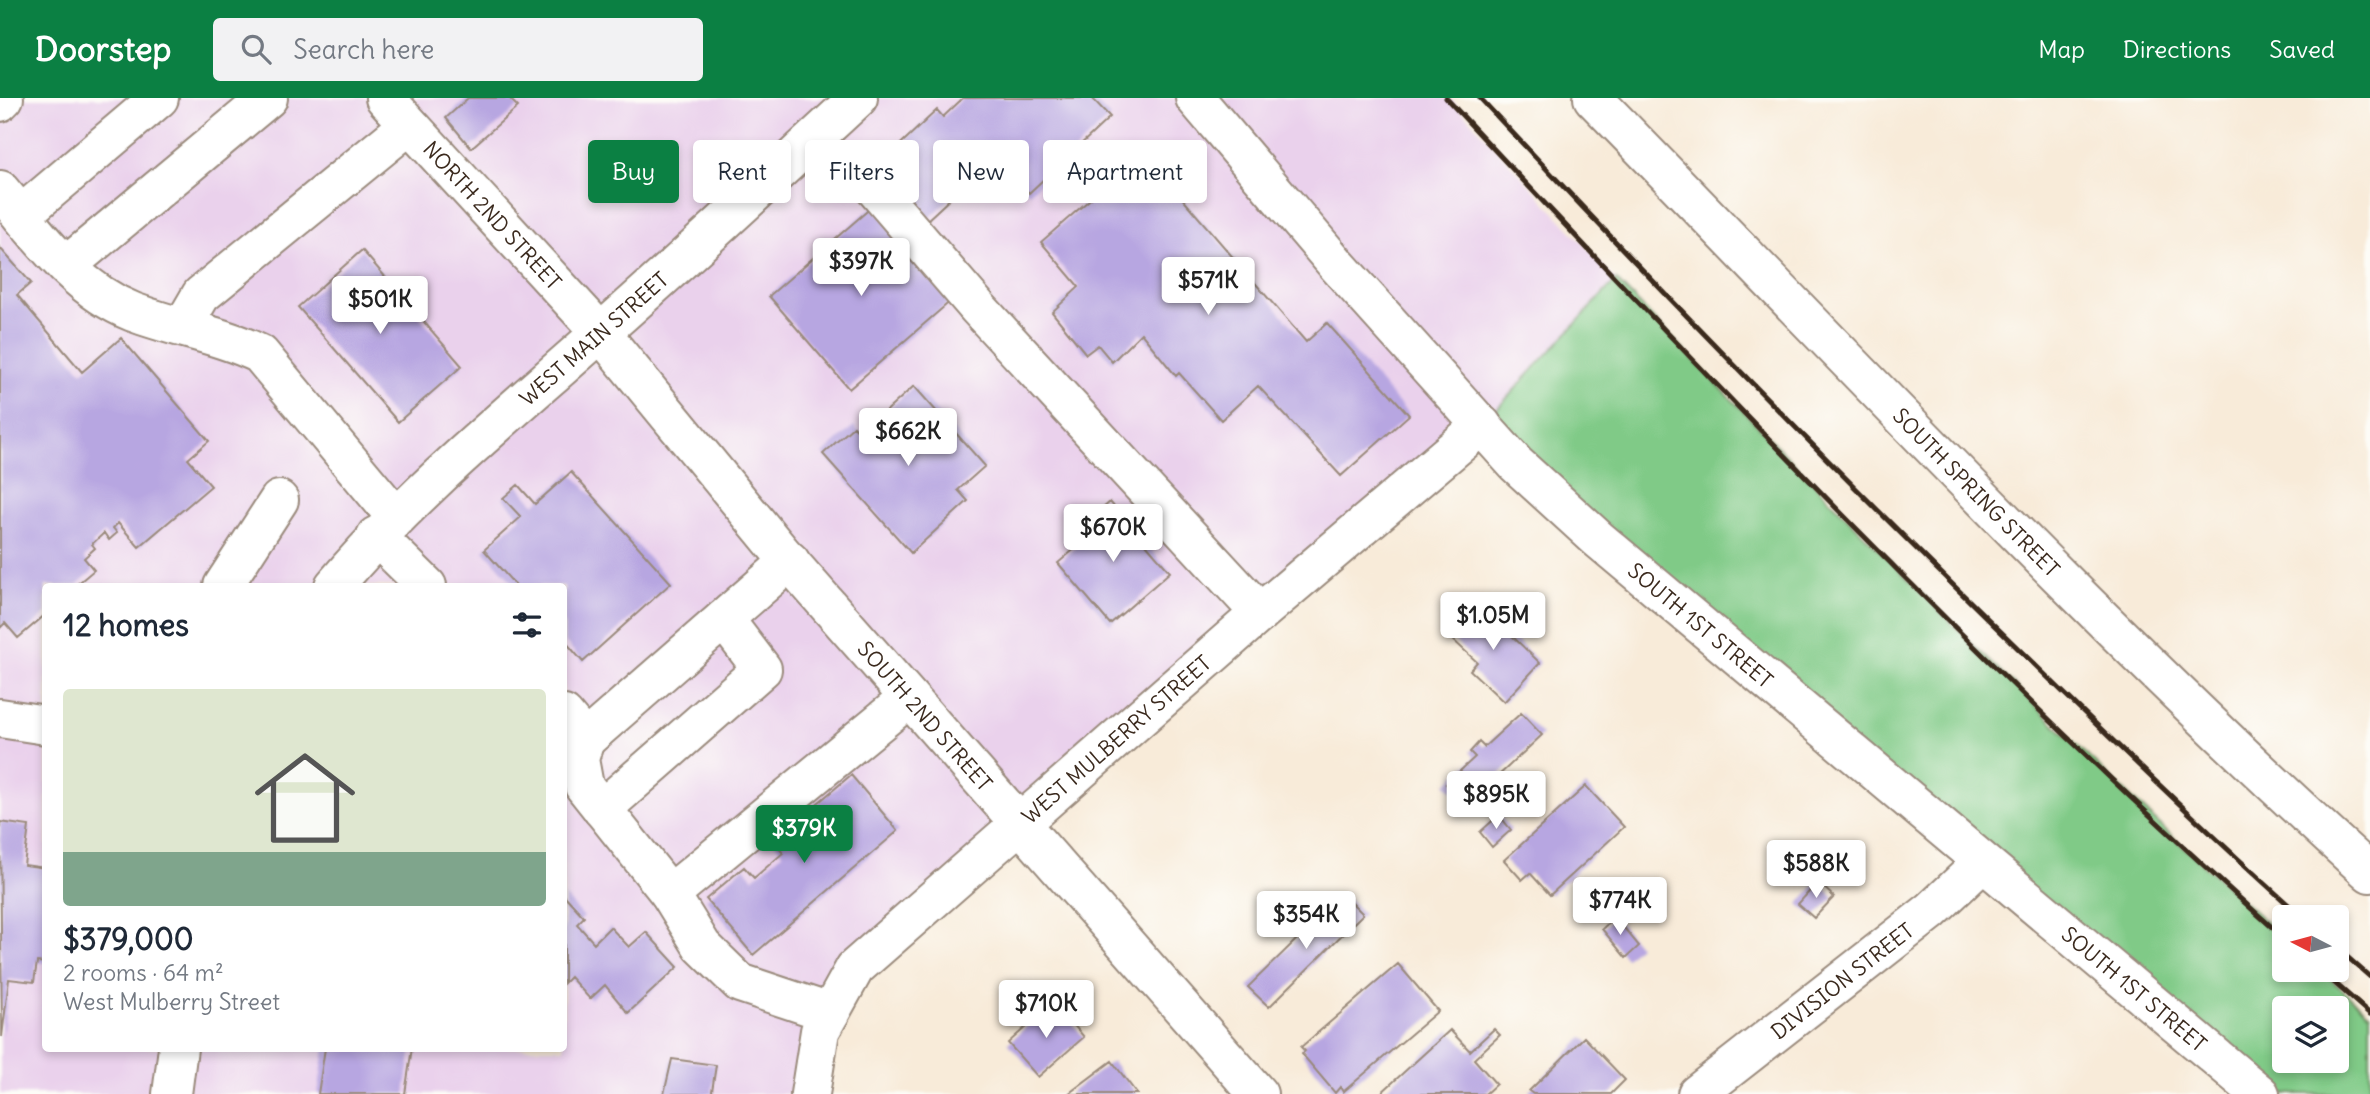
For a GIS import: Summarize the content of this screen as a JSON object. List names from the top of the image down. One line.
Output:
{"streets":{"street":["NORTH 2ND STREET","WEST MAIN STREET","SOUTH SPRING STREET","SOUTH 1ST STREET","SOUTH 2ND STREET","WEST MULBERRY STREET","DIVISION STREET"]},"crossings":[["NORTH 2ND STREET","WEST MAIN STREET"],["NORTH 2ND STREET","SOUTH 2ND STREET"],["WEST MAIN STREET","SOUTH 2ND STREET"],["SOUTH 1ST STREET","WEST MULBERRY STREET"],["SOUTH 1ST STREET","DIVISION STREET"],["SOUTH 2ND STREET","WEST MULBERRY STREET"]],"north":"left","page":{"header":"Doorstep","search":"Search here","nav":["Map","Directions","Saved"],"chip":["Buy","Rent","Filters","New","Apartment"],"price":["$397K","$571K","$501K","$662K","$670K","$1.05M","$895K","$379K","$588K","$774K","$354K","$710K"],"heading":"12 homes","list":[{"name":"$379,000","note":"2 rooms · 64 m² · West Mulberry Street"}]}}
